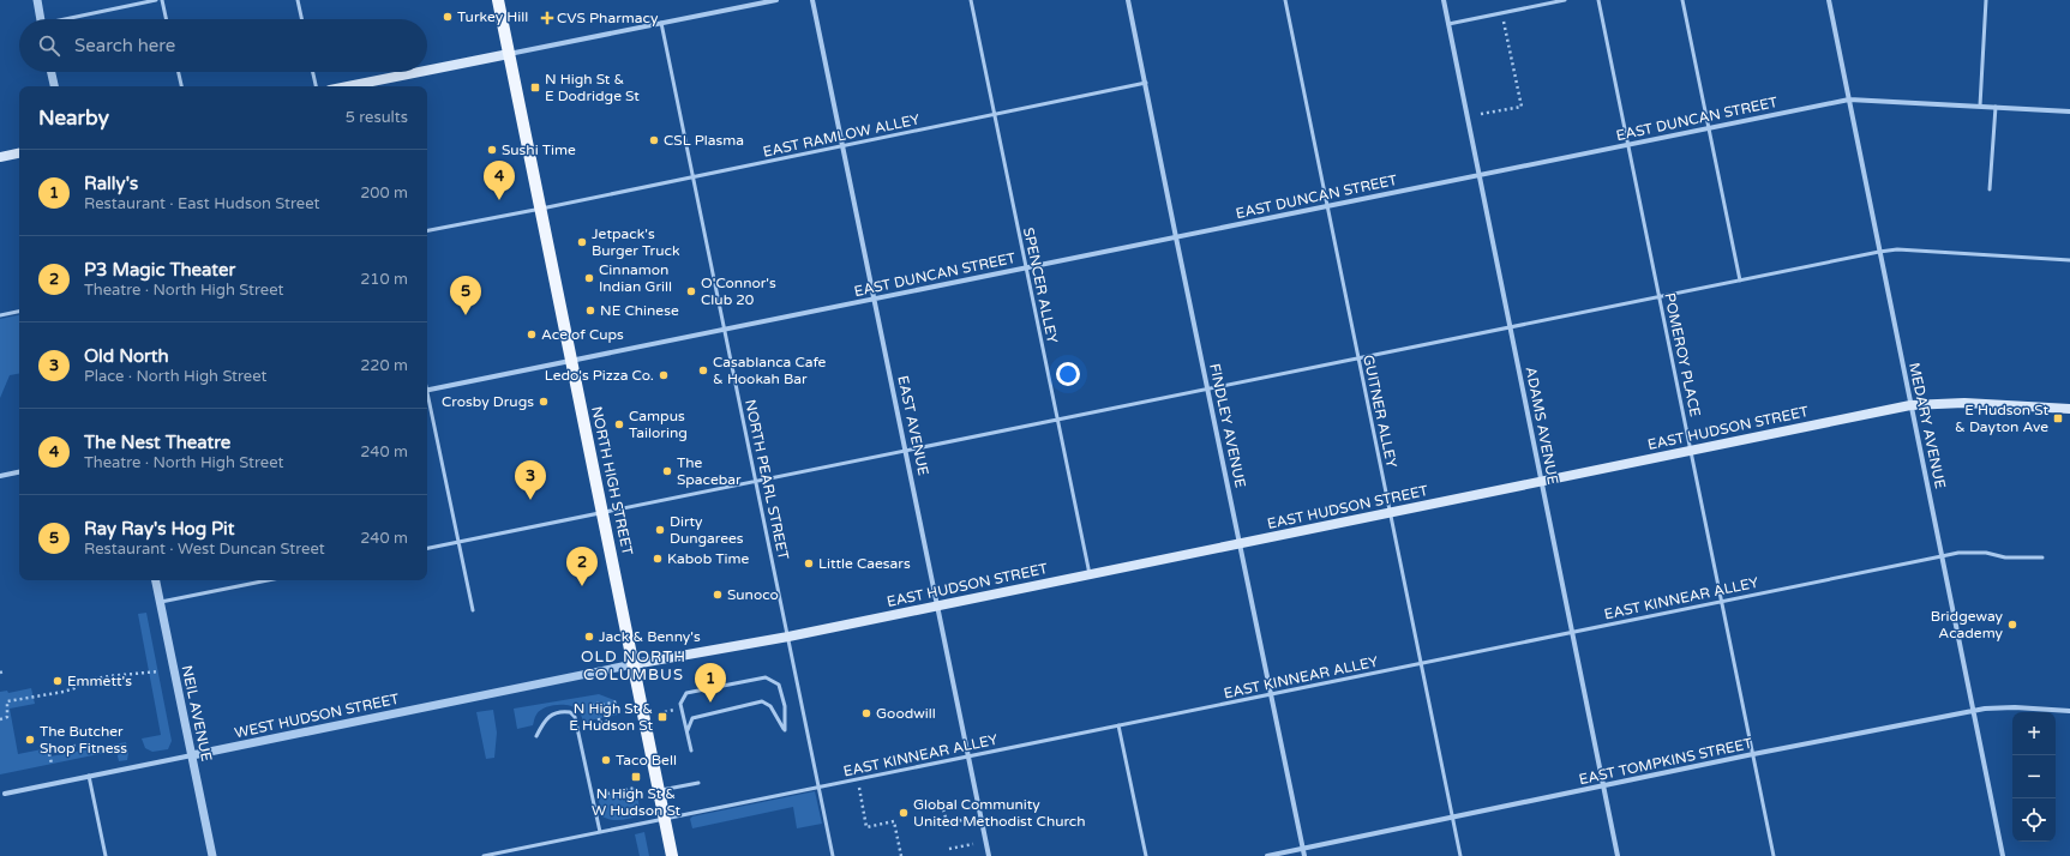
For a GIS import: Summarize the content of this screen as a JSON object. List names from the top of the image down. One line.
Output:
{"streets":{"main road":["EAST HUDSON STREET","NORTH HIGH STREET"],"street":["EAST DUNCAN STREET","EAST AVENUE","FINDLEY AVENUE","ADAMS AVENUE","MEDARY AVENUE","NEIL AVENUE","WEST HUDSON STREET","EAST TOMPKINS STREET"],"lane":["EAST RAMLOW ALLEY","SPENCER ALLEY","POMEROY PLACE","GUITNER ALLEY","NORTH PEARL STREET","EAST KINNEAR ALLEY"]},"crossings":[["EAST DUNCAN STREET","SPENCER ALLEY"],["EAST DUNCAN STREET","POMEROY PLACE"],["EAST DUNCAN STREET","GUITNER ALLEY"],["EAST DUNCAN STREET","EAST AVENUE"],["EAST DUNCAN STREET","FINDLEY AVENUE"],["EAST DUNCAN STREET","ADAMS AVENUE"],["EAST DUNCAN STREET","MEDARY AVENUE"],["EAST DUNCAN STREET","NORTH PEARL STREET"],["EAST DUNCAN STREET","NORTH HIGH STREET"],["EAST RAMLOW ALLEY","SPENCER ALLEY"],["EAST RAMLOW ALLEY","EAST AVENUE"],["EAST RAMLOW ALLEY","FINDLEY AVENUE"],["EAST RAMLOW ALLEY","NORTH PEARL STREET"],["EAST RAMLOW ALLEY","NORTH HIGH STREET"],["SPENCER ALLEY","EAST HUDSON STREET"],["POMEROY PLACE","EAST HUDSON STREET"],["POMEROY PLACE","EAST KINNEAR ALLEY"],["POMEROY PLACE","EAST TOMPKINS STREET"],["GUITNER ALLEY","EAST HUDSON STREET"],["GUITNER ALLEY","EAST KINNEAR ALLEY"],["GUITNER ALLEY","EAST TOMPKINS STREET"],["EAST AVENUE","EAST HUDSON STREET"],["EAST AVENUE","EAST KINNEAR ALLEY"],["FINDLEY AVENUE","EAST HUDSON STREET"],["FINDLEY AVENUE","EAST KINNEAR ALLEY"],["FINDLEY AVENUE","EAST TOMPKINS STREET"],["ADAMS AVENUE","EAST HUDSON STREET"],["ADAMS AVENUE","EAST KINNEAR ALLEY"],["ADAMS AVENUE","EAST TOMPKINS STREET"],["MEDARY AVENUE","EAST HUDSON STREET"],["MEDARY AVENUE","EAST KINNEAR ALLEY"],["MEDARY AVENUE","EAST TOMPKINS STREET"],["EAST HUDSON STREET","NORTH PEARL STREET"],["EAST HUDSON STREET","NORTH HIGH STREET"],["EAST HUDSON STREET","WEST HUDSON STREET"],["NORTH PEARL STREET","EAST KINNEAR ALLEY"],["NORTH HIGH STREET","EAST KINNEAR ALLEY"],["NORTH HIGH STREET","WEST HUDSON STREET"],["NEIL AVENUE","WEST HUDSON STREET"]],"districts":["OLD NORTH COLUMBUS"],"places":{"other":["Turkey Hill","CSL Plasma","Sushi Time","Jetpack's Burger Truck","Cinnamon Indian Grill","O'Connor's Club 20","NE Chinese","Ace of Cups","Casablanca Cafe & Hookah Bar","Ledo's Pizza Co.","Crosby Drugs","Campus Tailoring","The Spacebar","Dirty Dungarees","Kabob Time","Little Caesars","Sunoco","Bridgeway Academy","Jack & Benny's","Emmett's","Goodwill","The Butcher Shop Fitness","Taco Bell","Global Community United Methodist Church"],"health":["CVS Pharmacy"],"transit":["N High St & E Dodridge St","E Hudson St & Dayton Ave","N High St & E Hudson St","N High St & W Hudson St"]},"page":{"search":"Search here","heading":["Nearby","5 results"],"list":[{"mark":"1","name":"Rally's","note":"Restaurant · East Hudson Street","value":"200 m"},{"mark":"2","name":"P3 Magic Theater","note":"Theatre · North High Street","value":"210 m"},{"mark":"3","name":"Old North","note":"Place · North High Street","value":"220 m"},{"mark":"4","name":"The Nest Theatre","note":"Theatre · North High Street","value":"240 m"},{"mark":"5","name":"Ray Ray's Hog Pit","note":"Restaurant · West Duncan Street","value":"240 m"}],"pins":["4","5","3","2","1"],"map_buttons":["+","−"]}}
